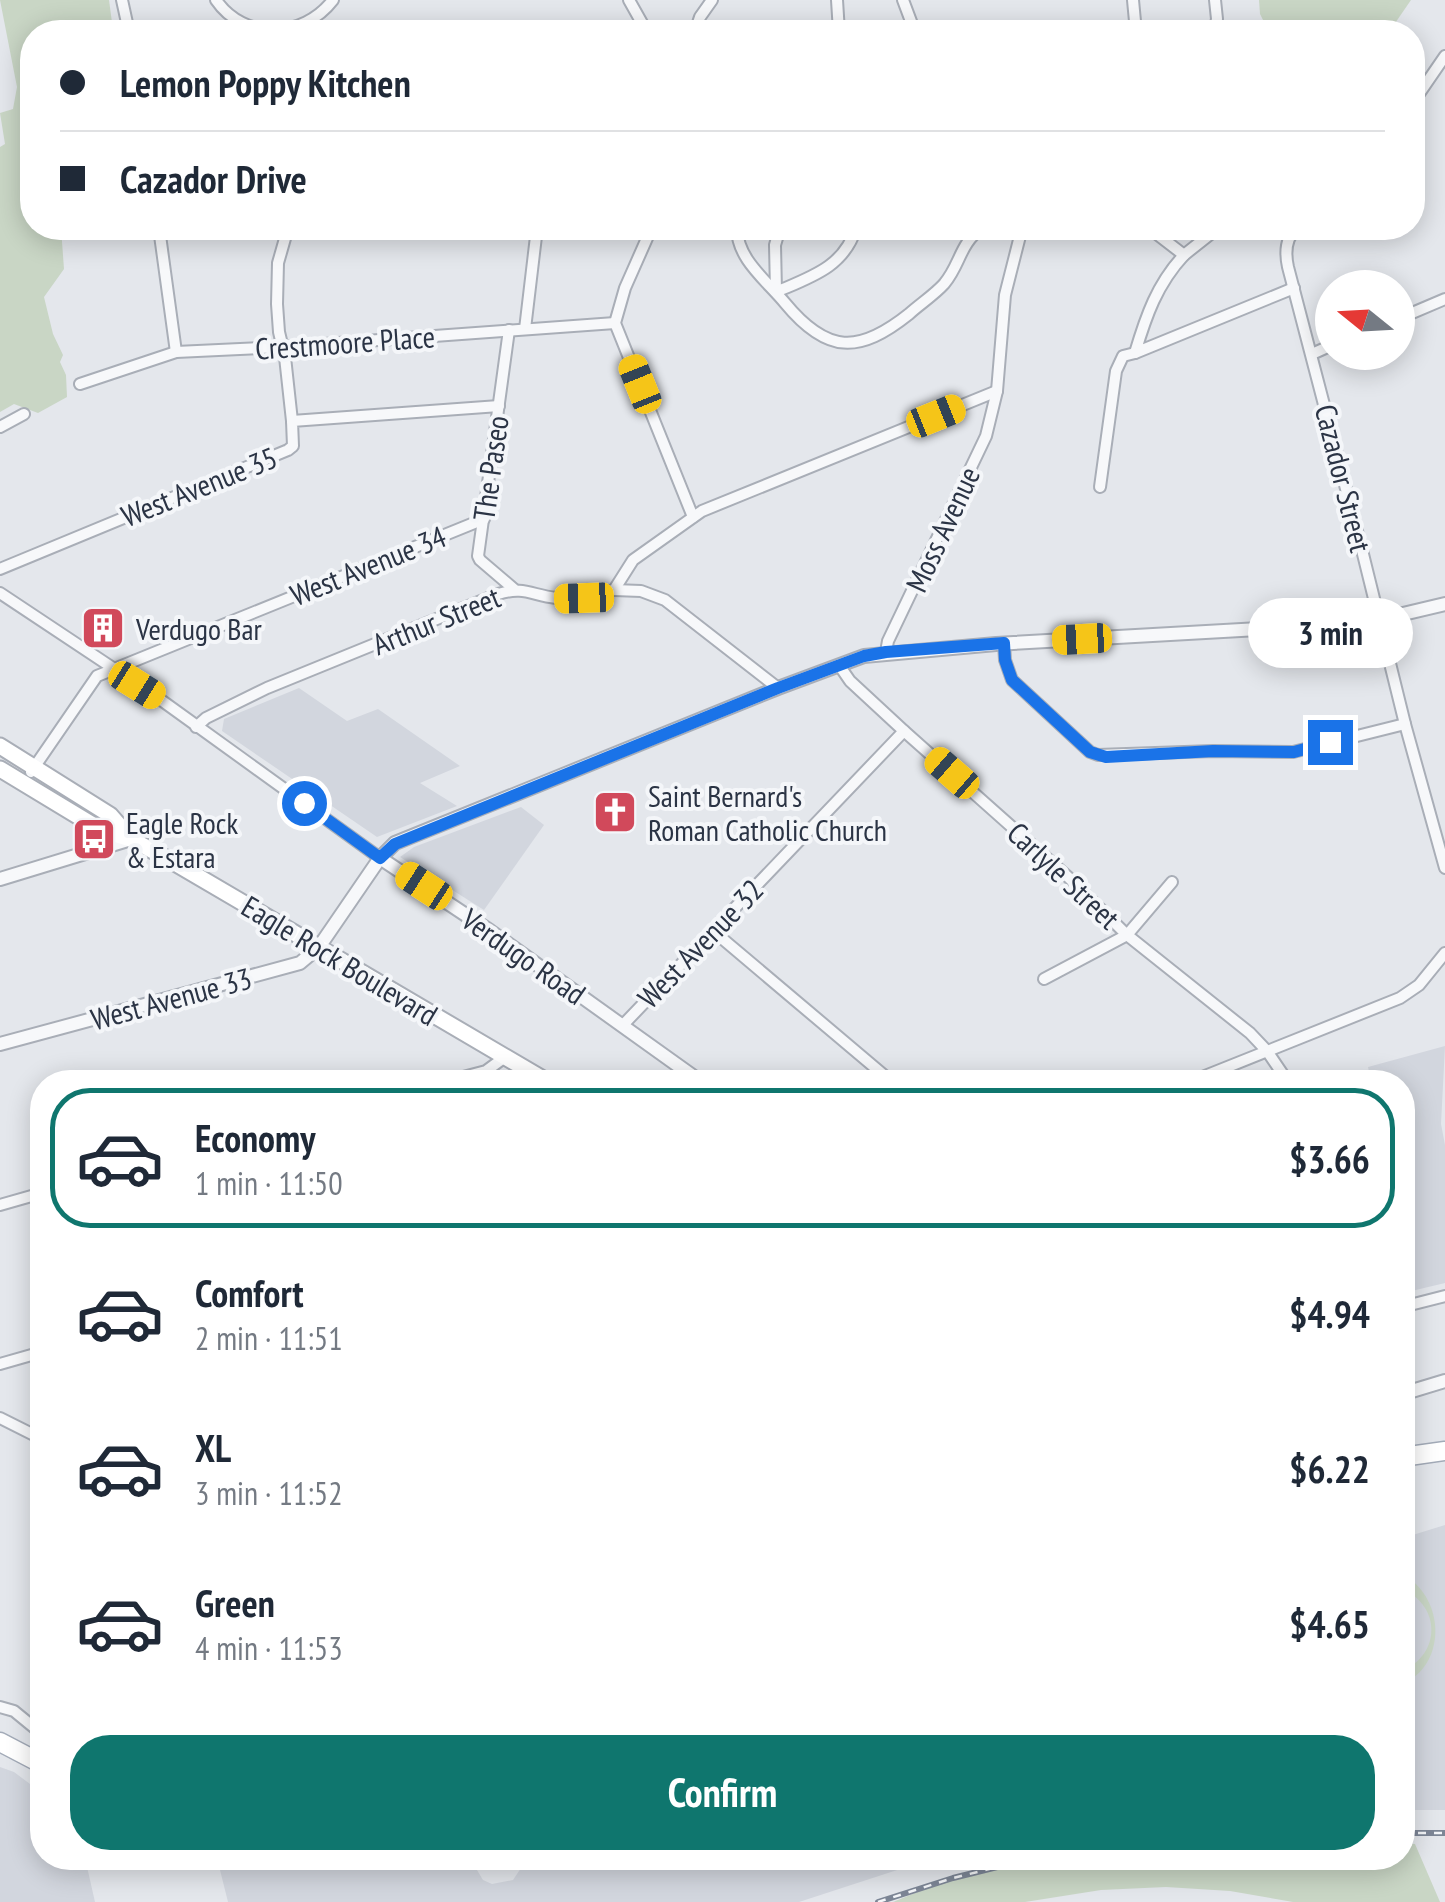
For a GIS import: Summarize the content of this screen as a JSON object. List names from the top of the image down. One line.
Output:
{"streets":{"main road":["Eagle Rock Boulevard"],"street":["Crestmoore Place","The Paseo","Cazador Street","West Avenue 35","Moss Avenue","West Avenue 34","Arthur Street","Carlyle Street","West Avenue 32","Verdugo Road","West Avenue 33"]},"crossings":[["Crestmoore Place","The Paseo"],["The Paseo","West Avenue 35"],["The Paseo","West Avenue 34"],["The Paseo","Arthur Street"],["Cazador Street","West Avenue 33"],["Moss Avenue","West Avenue 33"],["West Avenue 34","Verdugo Road"],["West Avenue 34","Eagle Rock Boulevard"],["Arthur Street","Verdugo Road"],["Carlyle Street","West Avenue 32"],["Carlyle Street","West Avenue 33"],["West Avenue 32","Verdugo Road"],["Verdugo Road","West Avenue 33"],["Eagle Rock Boulevard","West Avenue 33"]],"places":{"building":["Verdugo Bar"],"church":["Saint Bernard's Roman Catholic Church"],"bus stop":["Eagle Rock & Estara"]},"north":"left","page":{"banner":["Lemon Poppy Kitchen","Cazador Drive"],"bubble":"3 min","list":[{"name":"Economy","note":"1 min · 11:50","value":"$3.66"},{"name":"Comfort","note":"2 min · 11:51","value":"$4.94"},{"name":"XL","note":"3 min · 11:52","value":"$6.22"},{"name":"Green","note":"4 min · 11:53","value":"$4.65"}],"buttons":"Confirm"}}
